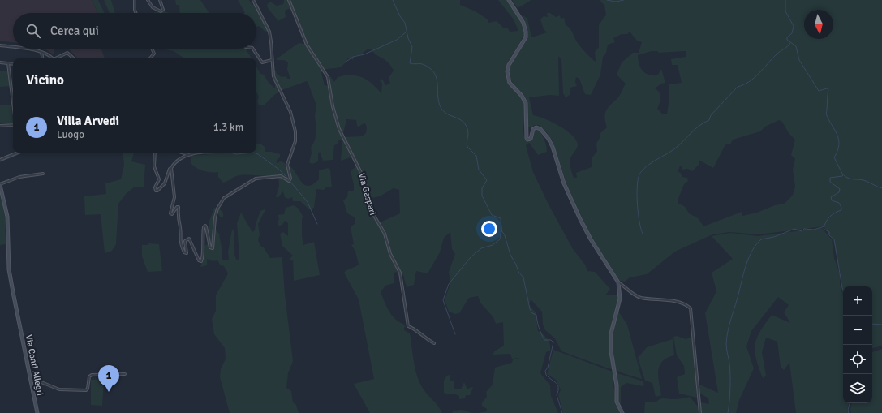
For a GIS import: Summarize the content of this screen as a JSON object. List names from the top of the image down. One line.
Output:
{"streets":{"street":["Via Gaspari","Via Conti Allegri"]},"north":"bottom","page":{"search":"Cerca qui","heading":"Vicino","list":[{"mark":"1","name":"Villa Arvedi","note":"Luogo","value":"1.3 km"}],"map_buttons":["+","−"],"pins":"1"}}
